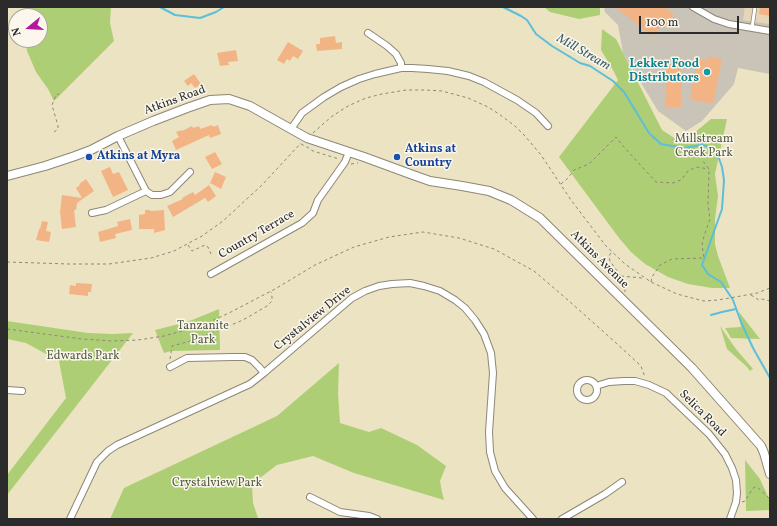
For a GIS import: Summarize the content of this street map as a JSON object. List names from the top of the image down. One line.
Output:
{"streets":{"street":["Atkins Road","Country Terrace","Atkins Avenue","Crystalview Drive","Selica Road"]},"crossings":[["Atkins Road","Country Terrace"],["Atkins Road","Atkins Avenue"],["Country Terrace","Atkins Avenue"]],"water":["Mill Stream"],"parks":["Millstream Creek Park","Tanzanite Park","Edwards Park","Crystalview Park"],"places":["Lekker Food Distributors","Atkins at Myra","Atkins at Country"],"scale_bar":"100 m","north":"left"}
